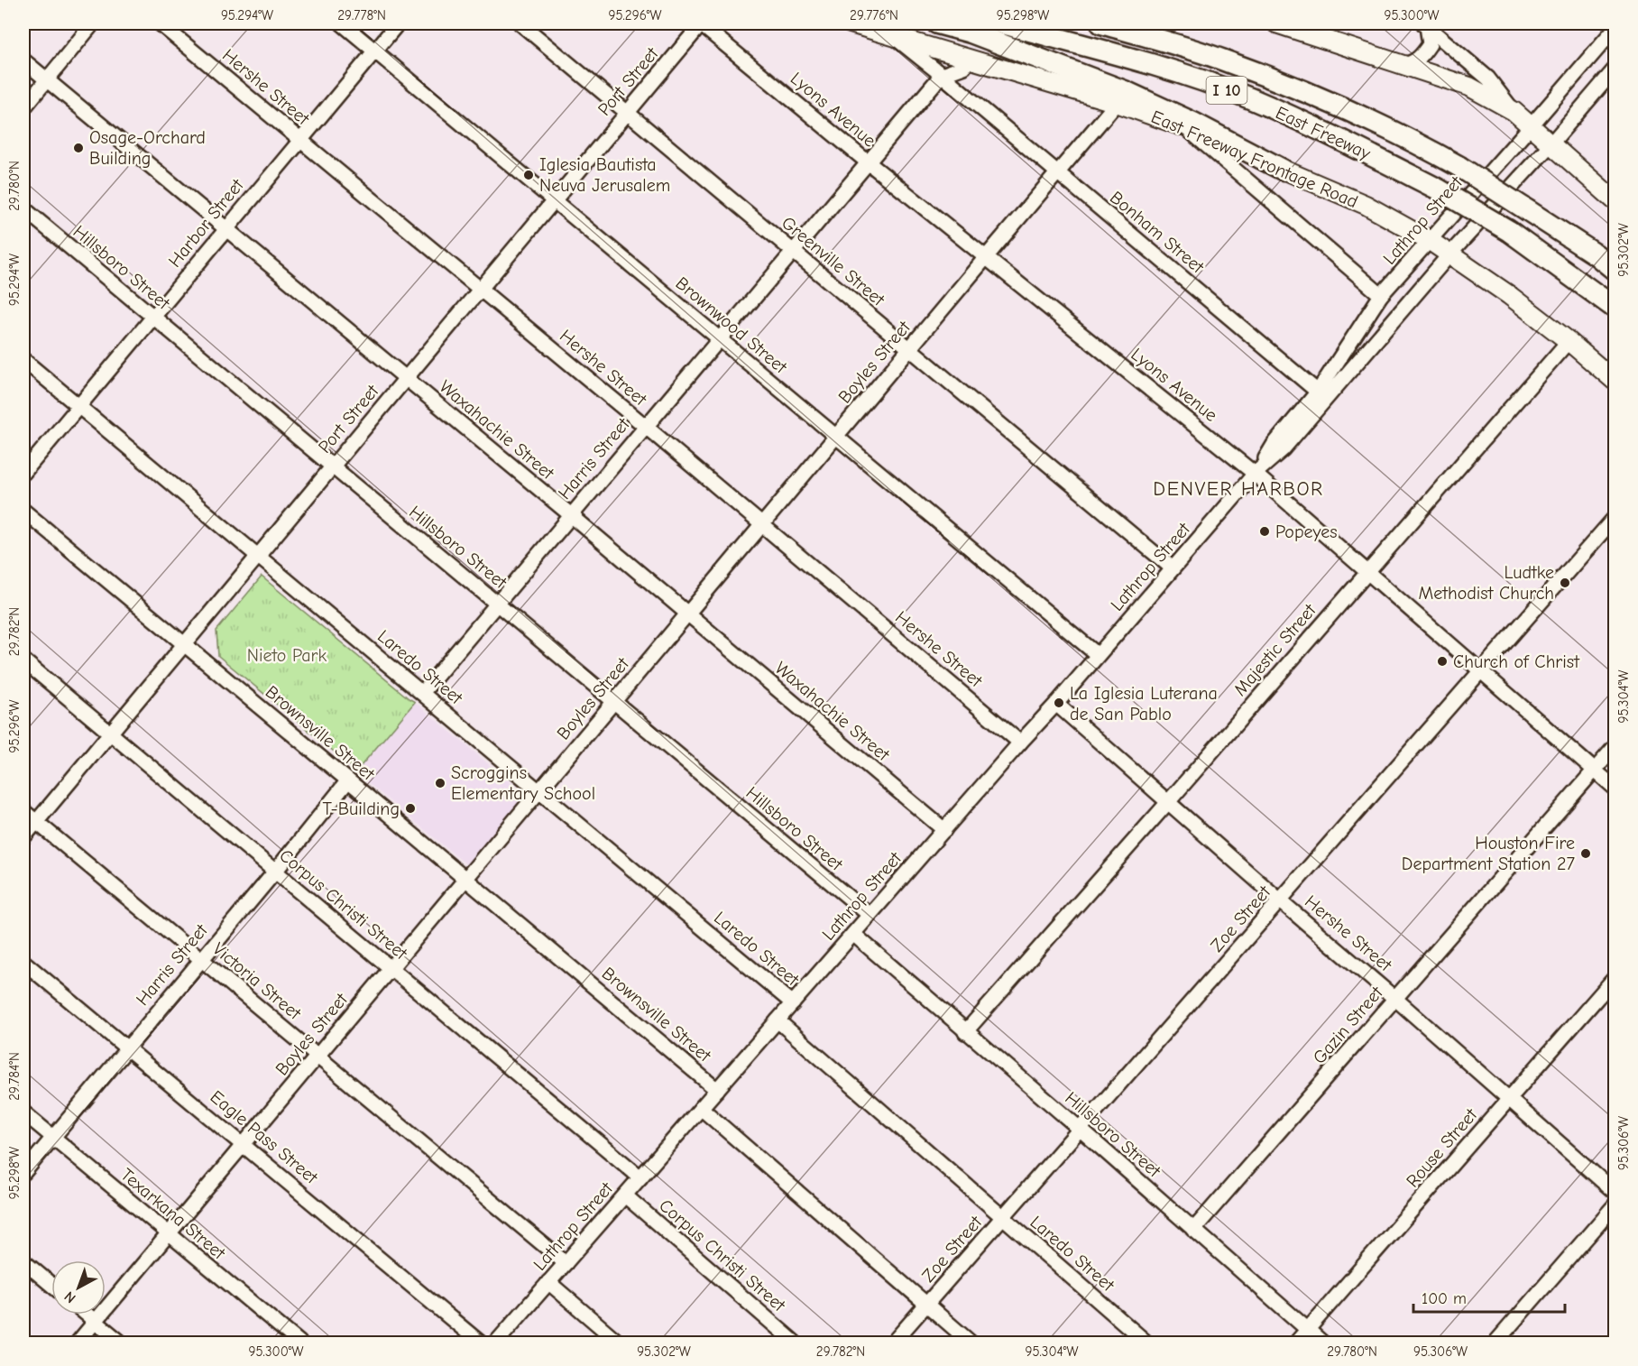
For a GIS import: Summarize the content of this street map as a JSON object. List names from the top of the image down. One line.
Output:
{"streets":{"highway":["I 10","East Freeway"],"main road":["East Freeway Frontage Road"],"street":["Port Street","Hershe Street","Lyons Avenue","Lathrop Street","Harbor Street","Bonham Street","Greenville Street","Hillsboro Street","Brownwood Street","Boyles Street","Waxahachie Street","Harris Street","Majestic Street","Laredo Street","Brownsville Street","Corpus Christi Street","Zoe Street","Victoria Street","Gazin Street","Eagle Pass Street","Rouse Street","Texarkana Street"]},"crossings":[["Port Street","Hershe Street"],["Port Street","Lyons Avenue"],["Port Street","Greenville Street"],["Port Street","Hillsboro Street"],["Port Street","Brownwood Street"],["Port Street","Waxahachie Street"],["Port Street","Laredo Street"],["Port Street","Brownsville Street"],["Port Street","Corpus Christi Street"],["Port Street","Victoria Street"],["Hershe Street","Lathrop Street"],["Hershe Street","Harbor Street"],["Hershe Street","Boyles Street"],["Hershe Street","Harris Street"],["Hershe Street","Majestic Street"],["Hershe Street","Zoe Street"],["Hershe Street","Gazin Street"],["Hershe Street","Rouse Street"],["Lyons Avenue","Lathrop Street"],["Lyons Avenue","Boyles Street"],["Lyons Avenue","Harris Street"],["Lyons Avenue","Majestic Street"],["Lyons Avenue","Zoe Street"],["Lyons Avenue","Gazin Street"],["East Freeway Frontage Road","Lathrop Street"],["East Freeway Frontage Road","Bonham Street"],["East Freeway Frontage Road","Boyles Street"],["East Freeway Frontage Road","Majestic Street"],["Lathrop Street","Bonham Street"],["Lathrop Street","Greenville Street"],["Lathrop Street","Hillsboro Street"],["Lathrop Street","Brownwood Street"],["Lathrop Street","Waxahachie Street"],["Lathrop Street","Laredo Street"],["Lathrop Street","Brownsville Street"],["Lathrop Street","Corpus Christi Street"],["Lathrop Street","Victoria Street"],["Harbor Street","Hillsboro Street"],["Harbor Street","Brownwood Street"],["Harbor Street","Waxahachie Street"],["Harbor Street","Laredo Street"],["Bonham Street","Boyles Street"],["Bonham Street","Harris Street"],["Greenville Street","Boyles Street"],["Greenville Street","Harris Street"],["Hillsboro Street","Boyles Street"],["Hillsboro Street","Harris Street"],["Hillsboro Street","Majestic Street"],["Hillsboro Street","Zoe Street"],["Hillsboro Street","Gazin Street"],["Hillsboro Street","Rouse Street"],["Brownwood Street","Boyles Street"],["Brownwood Street","Harris Street"],["Boyles Street","Waxahachie Street"],["Boyles Street","Laredo Street"],["Boyles Street","Brownsville Street"],["Boyles Street","Corpus Christi Street"],["Boyles Street","Victoria Street"],["Boyles Street","Eagle Pass Street"],["Boyles Street","Texarkana Street"],["Waxahachie Street","Harris Street"],["Harris Street","Laredo Street"],["Harris Street","Brownsville Street"],["Harris Street","Corpus Christi Street"],["Harris Street","Victoria Street"],["Harris Street","Eagle Pass Street"],["Harris Street","Texarkana Street"],["Laredo Street","Zoe Street"]],"districts":["DENVER HARBOR"],"parks":["Nieto Park"],"places":["Osage-Orchard Building","Iglesia Bautista Neuva Jerusalem","Popeyes","Ludtke Methodist Church","Church of Christ","La Iglesia Luterana de San Pablo","Scroggins Elementary School","T-Building","Houston Fire Department Station 27"],"scale_bar":"100 m","north":"bottom left","coordinates":["95.294°W","29.778°N","95.296°W","29.776°N","95.298°W","95.300°W","29.780°N","95.302°W","29.782°N","95.304°W","29.784°N","95.306°W"]}
